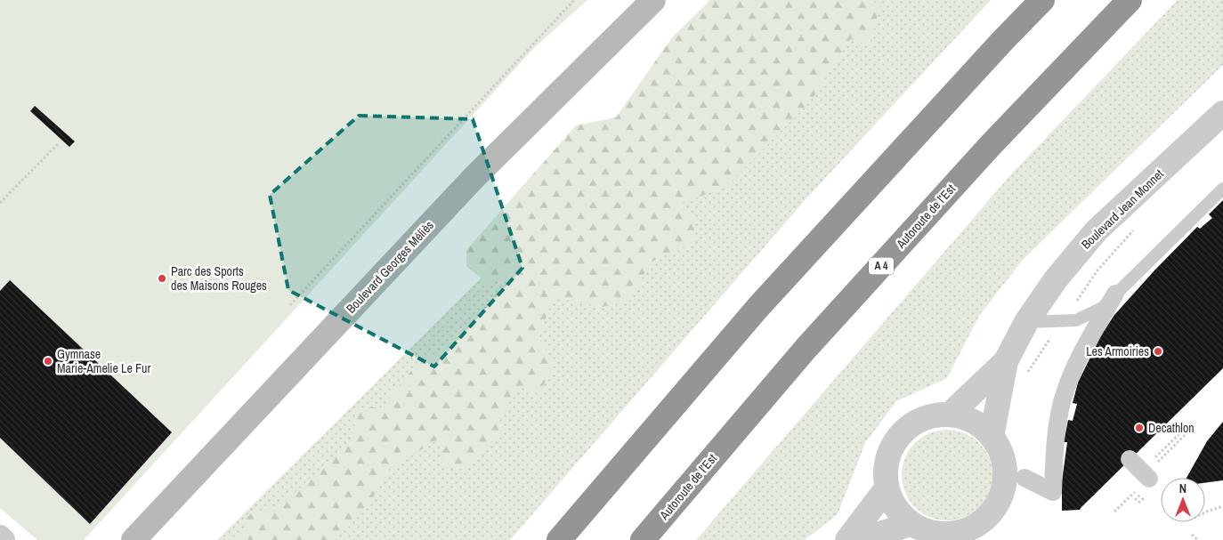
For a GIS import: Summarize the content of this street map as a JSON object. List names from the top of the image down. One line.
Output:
{"streets":{"highway":["Autoroute de l’Est","A 4"],"main road":["Boulevard Georges Méliès"],"street":["Boulevard Jean Monnet"]},"places":["Parc des Sports des Maisons Rouges","Les Armoiries","Gymnase Marie-Amelie Le Fur","Decathlon"],"north":"top"}
